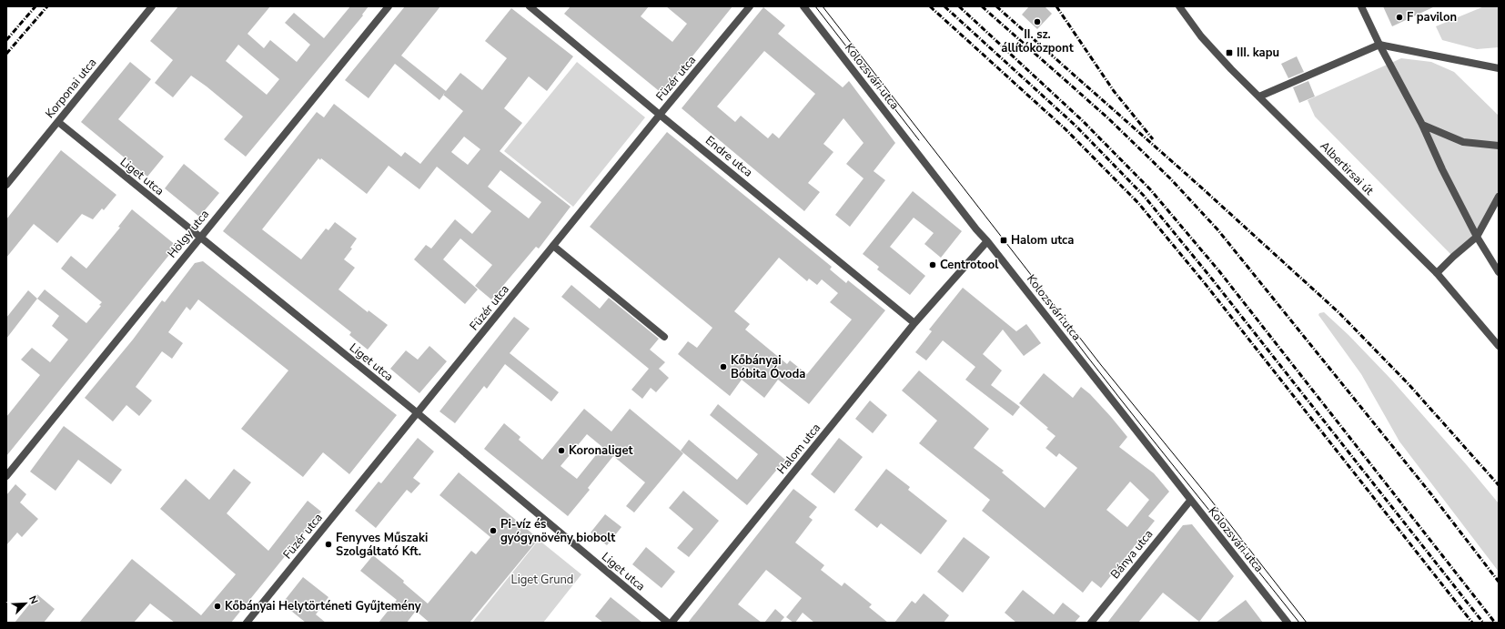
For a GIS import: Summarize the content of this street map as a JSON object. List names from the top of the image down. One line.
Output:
{"streets":{"street":["Kolozsvári utca","Füzér utca","Korponai utca","Endre utca","Albertirsai út","Liget utca","Hölgy utca","Halom utca","Bánya utca"]},"crossings":[["Kolozsvári utca","Halom utca"],["Kolozsvári utca","Bánya utca"],["Füzér utca","Endre utca"],["Füzér utca","Liget utca"],["Korponai utca","Liget utca"],["Endre utca","Halom utca"],["Liget utca","Hölgy utca"]],"parks":["Liget Grund"],"places":{"other":["F pavilon","II. sz. állítóközpont","Centrotool","Kőbányai Bóbita Óvoda","Koronaliget","Pi-víz és gyógynövény biobolt","Fenyves Műszaki Szolgáltató Kft.","Kőbányai Helytörténeti Gyűjtemény"],"transit":["III. kapu","Halom utca"]},"north":"top right"}
